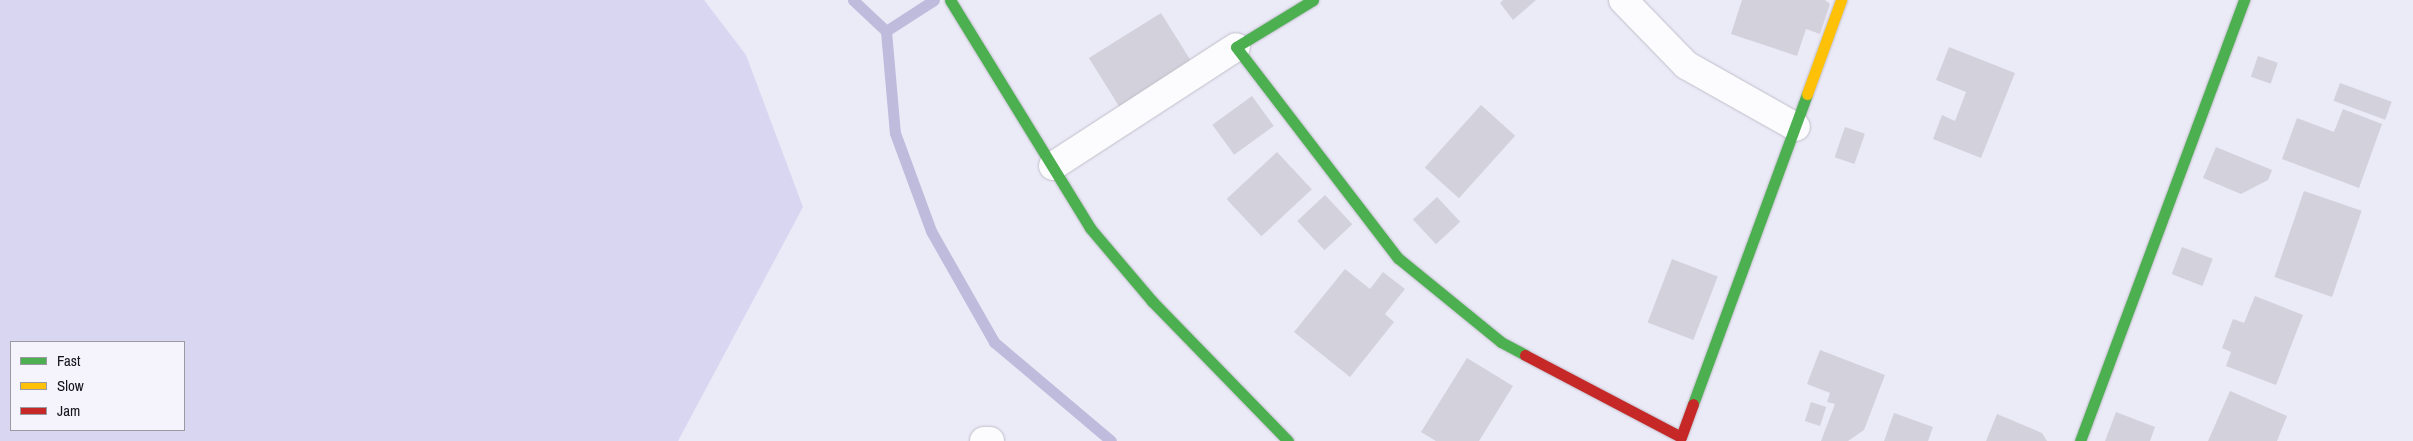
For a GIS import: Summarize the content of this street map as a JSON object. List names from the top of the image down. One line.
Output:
{"legend":["Fast","Slow","Jam"]}
